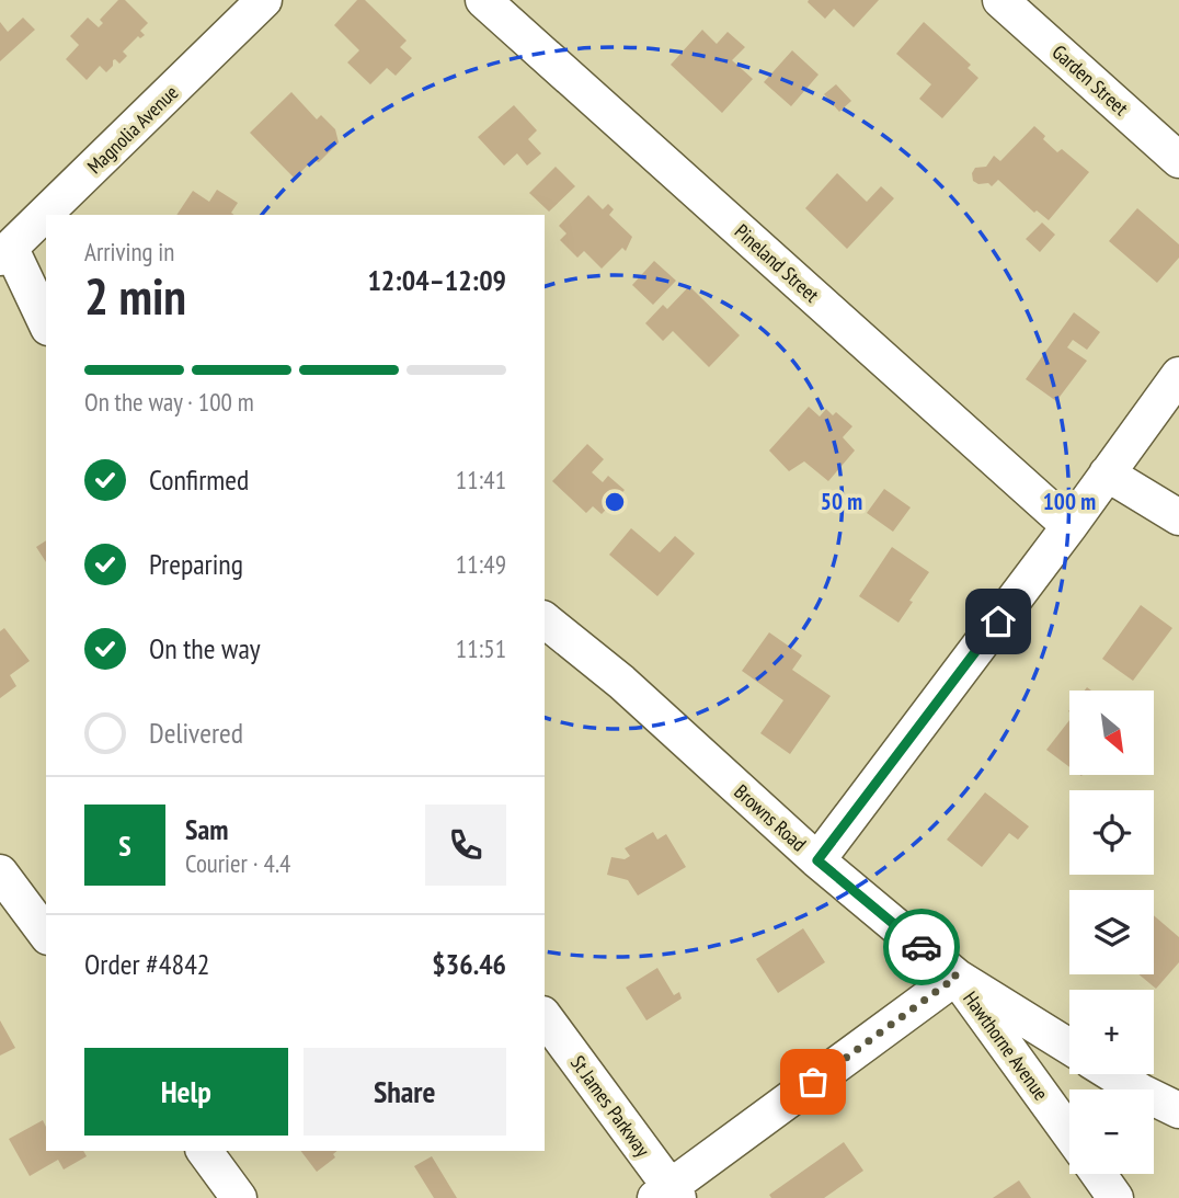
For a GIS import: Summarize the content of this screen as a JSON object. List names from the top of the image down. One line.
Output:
{"streets":{"street":["Garden Street","Magnolia Avenue","Pineland Street","Browns Road","Hawthorne Avenue","St James Parkway"]},"crossings":[["Browns Road","Hawthorne Avenue"]],"north":"bottom right","page":{"heading":["2 min","Arriving in","12:04–12:09"],"panel":["Sam","Courier · 4.4","Order #4842","$36.46"],"bar":"On the way · 100 m","list":[["Confirmed","11:41"],["Preparing","11:49"],["On the way","11:51"],"Delivered"],"map_buttons":["+","−"],"round":"S","buttons":["Help","Share"]},"rings":["50 m","100 m"]}
